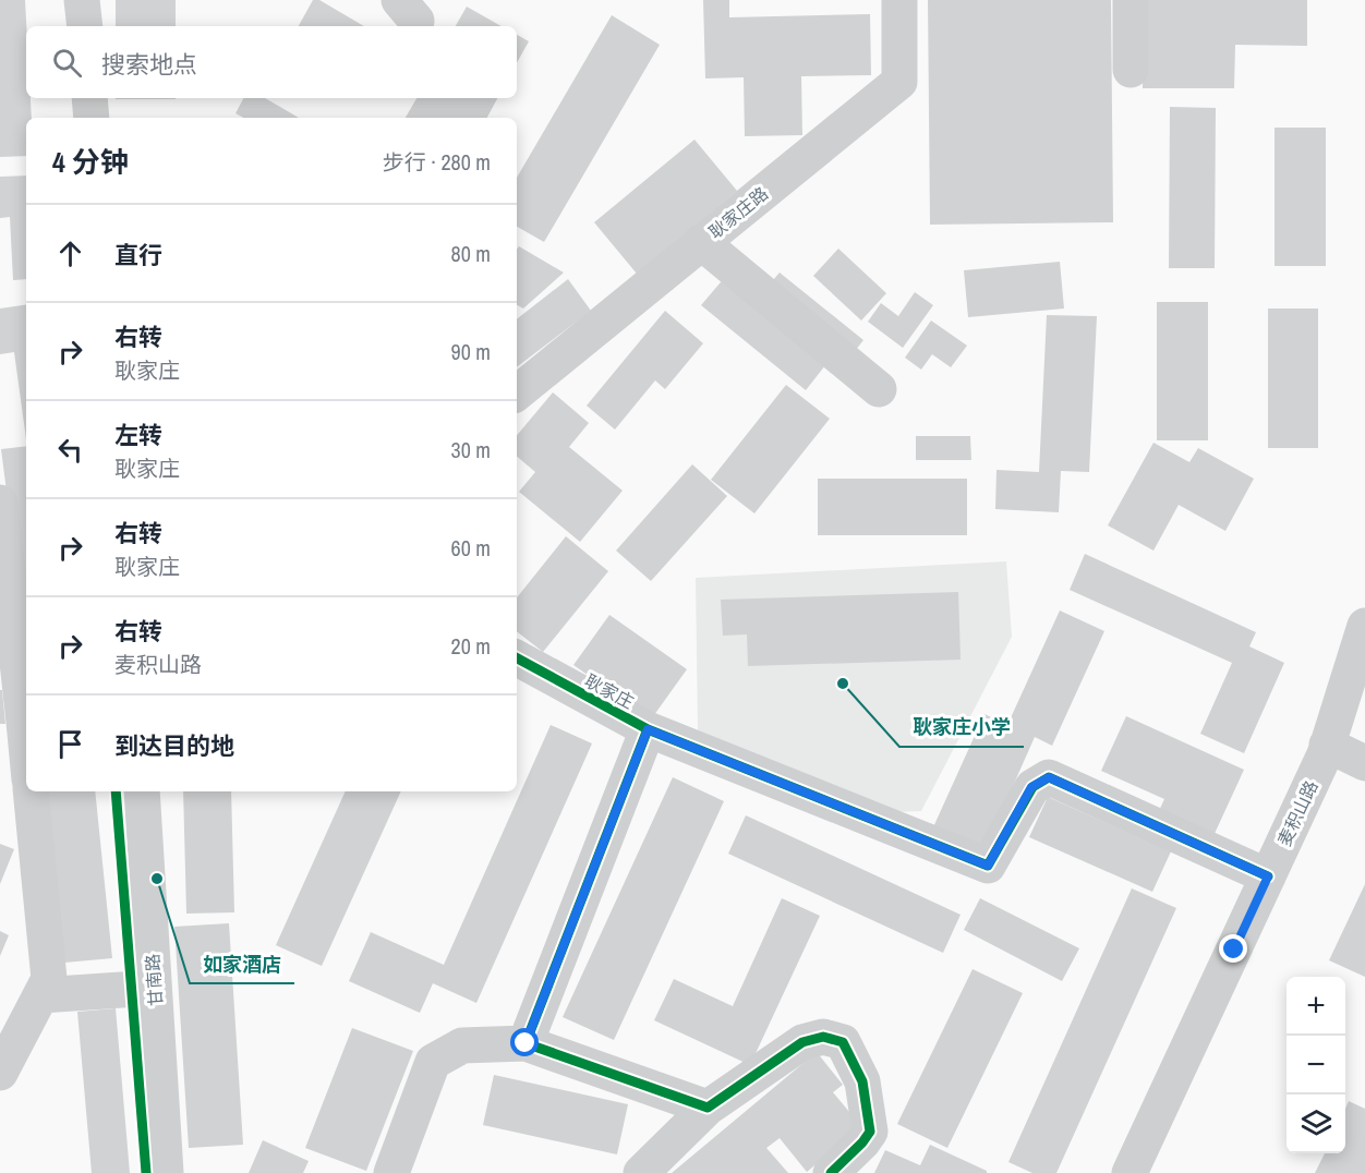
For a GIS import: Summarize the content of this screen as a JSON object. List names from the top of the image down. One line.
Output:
{"streets":{"street":["耿家庄路","耿家庄","麦积山路","甘南路"]},"crossings":[["耿家庄","麦积山路"]],"places":["耿家庄小学","如家酒店"],"page":{"search":"搜索地点","heading":["4 分钟","步行 · 280 m"],"list":[["直行","80 m"],["右转","耿家庄","90 m"],["左转","耿家庄","30 m"],["右转","耿家庄","60 m"],["右转","麦积山路","20 m"],"到达目的地"],"map_buttons":["+","−"]}}
